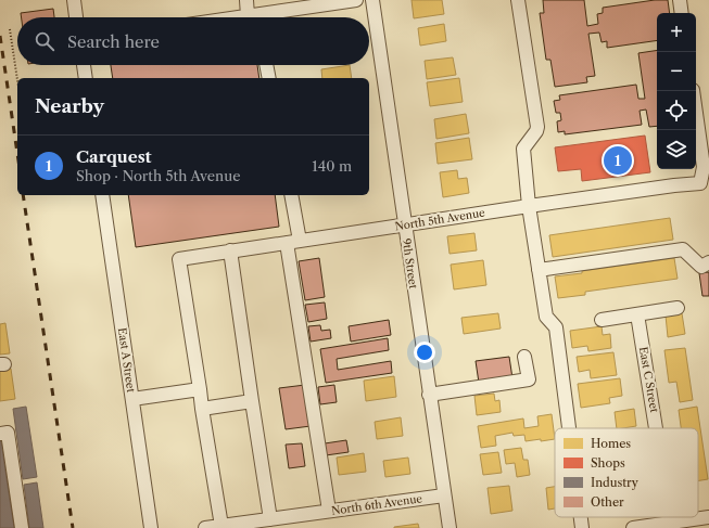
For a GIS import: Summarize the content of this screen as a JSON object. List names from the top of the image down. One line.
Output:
{"streets":{"street":["North 5th Avenue","9th Street","East A Street","East C Street","North 6th Avenue"]},"crossings":[["North 5th Avenue","9th Street"],["9th Street","North 6th Avenue"]],"legend":["Homes","Shops","Industry","Other"],"page":{"map_buttons":["+","−"],"search":"Search here","heading":"Nearby","list":[{"mark":"1","name":"Carquest","note":"Shop · North 5th Avenue","value":"140 m"}],"pins":"1"}}
